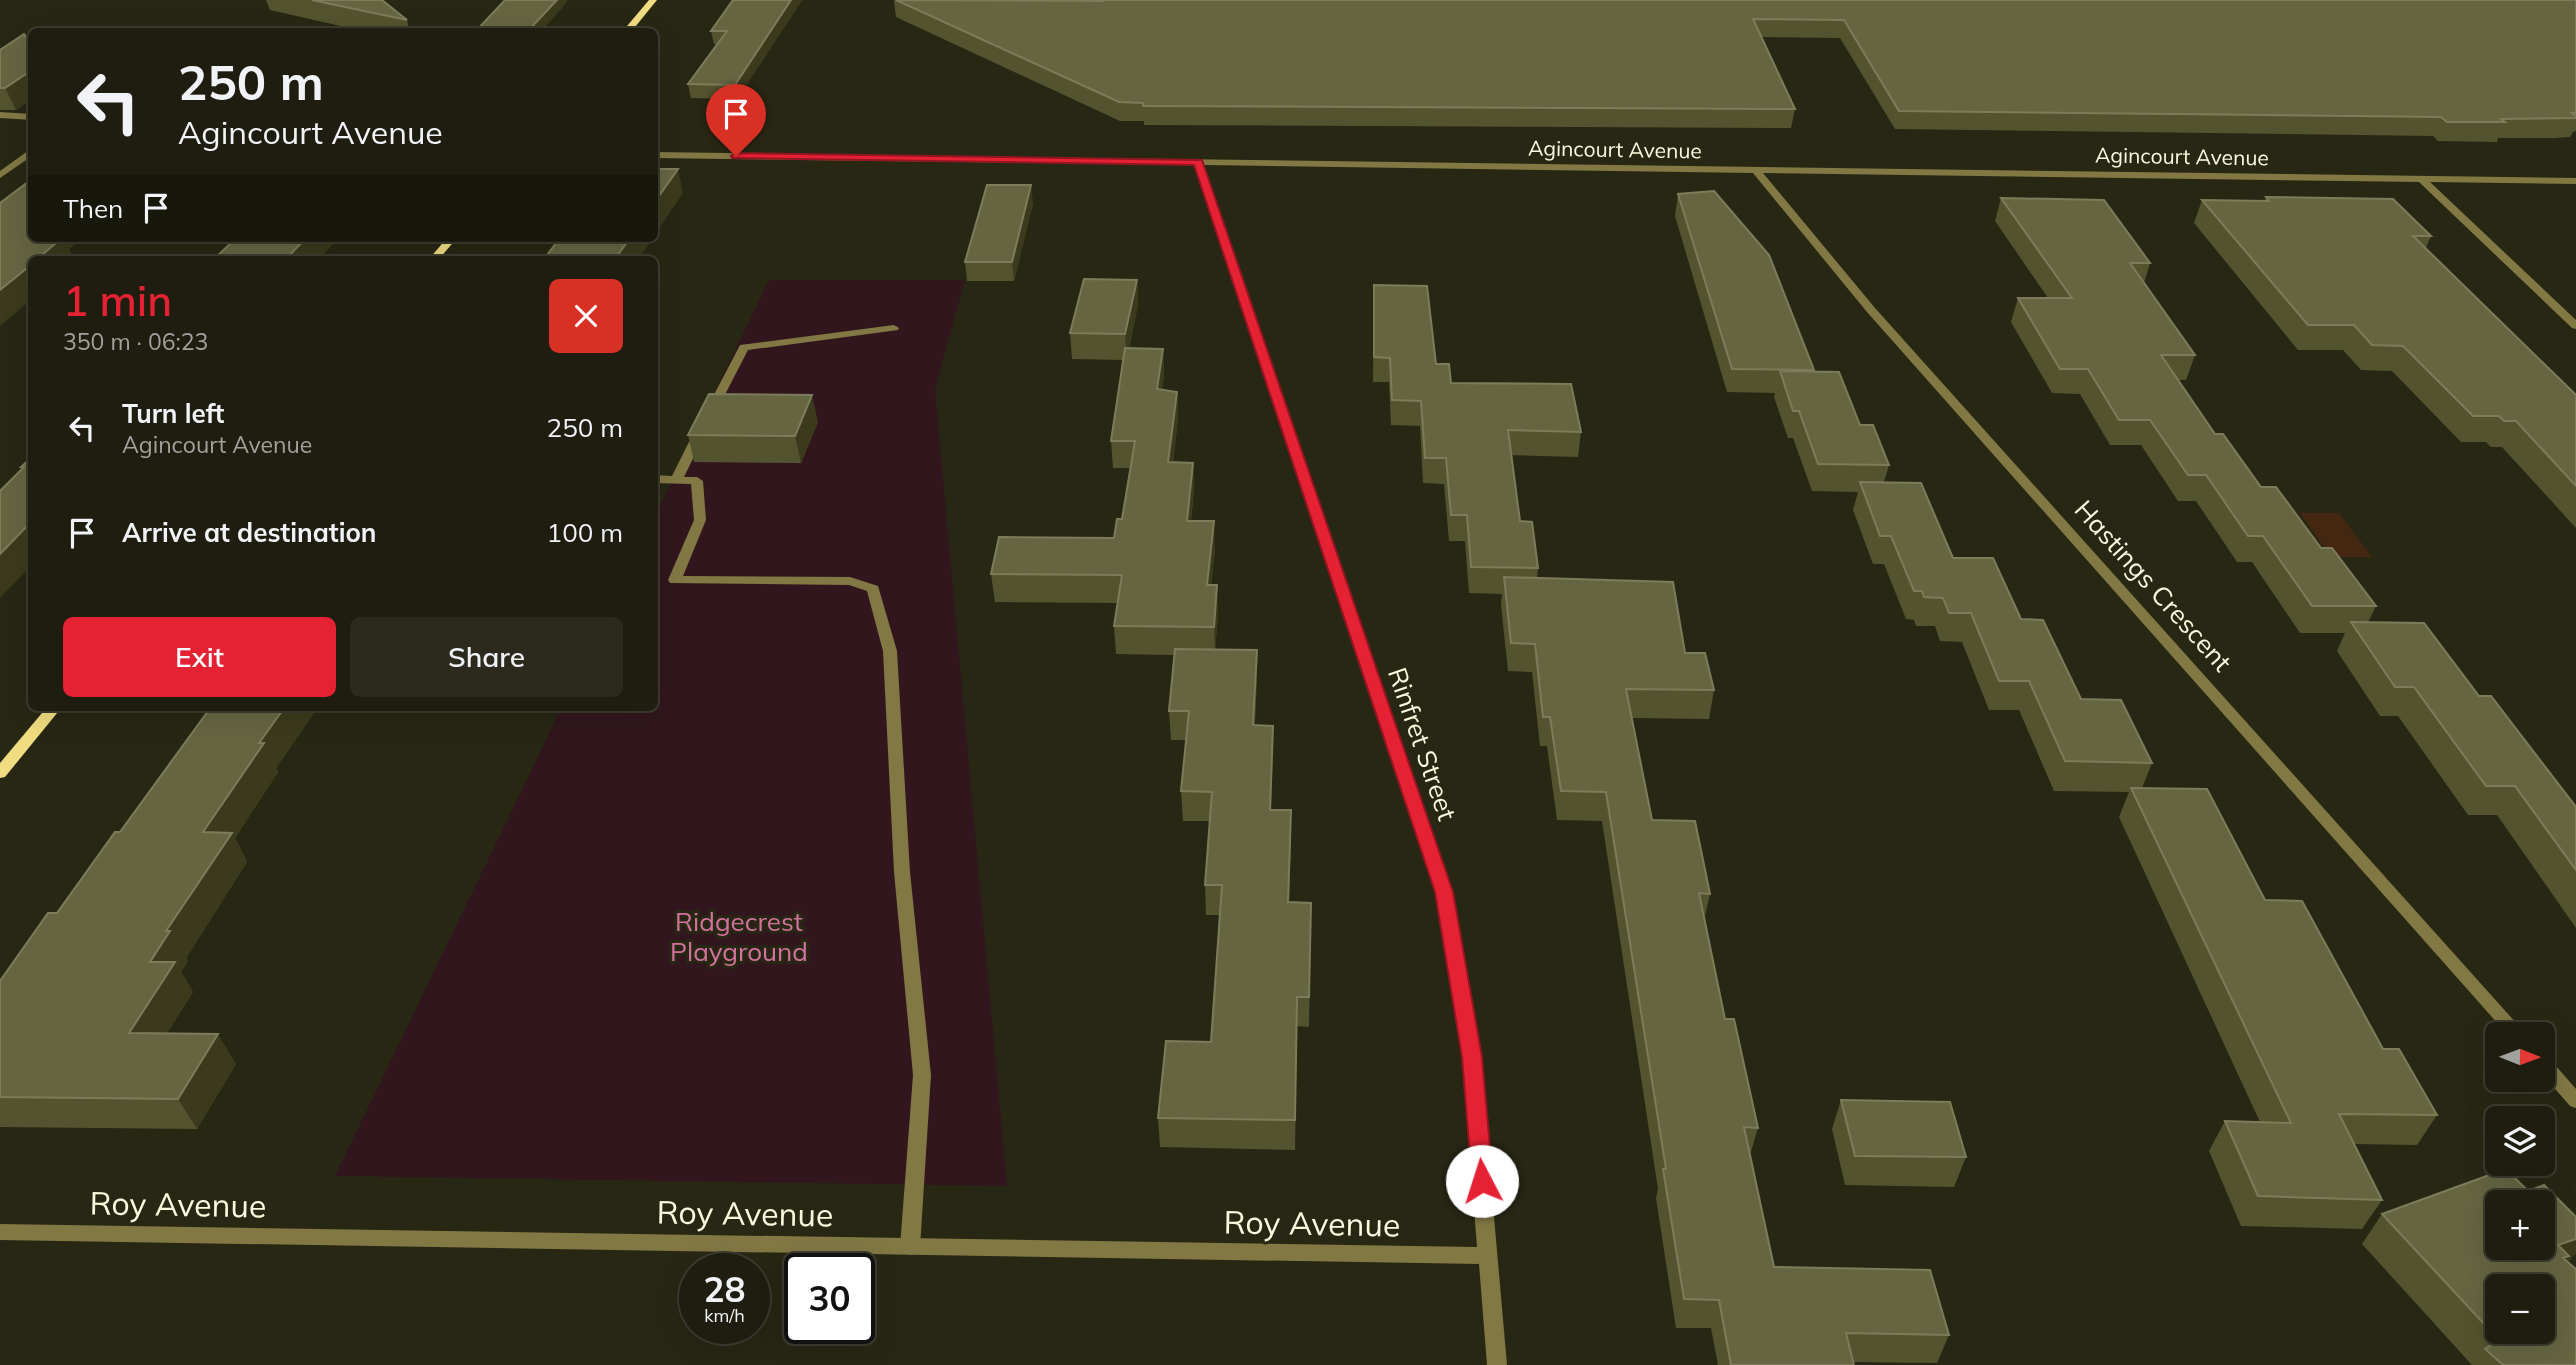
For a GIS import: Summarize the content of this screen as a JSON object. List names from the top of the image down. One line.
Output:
{"streets":{"street":["Agincourt Avenue","Hastings Crescent","Rinfret Street","Roy Avenue"]},"crossings":[["Agincourt Avenue","Hastings Crescent"],["Agincourt Avenue","Rinfret Street"],["Rinfret Street","Roy Avenue"]],"parks":["Ridgecrest Playground"],"north":"right","page":{"turn":["250 m","Agincourt Avenue"],"then":"Then","heading":["1 min","350 m · 06:23"],"list":[{"name":"Turn left","note":"Agincourt Avenue","value":"250 m"},{"name":"Arrive at destination","value":"100 m"}],"buttons":["Exit","Share"],"map_buttons":["+","−"],"speed":"28 km/h","limit":"30"}}
